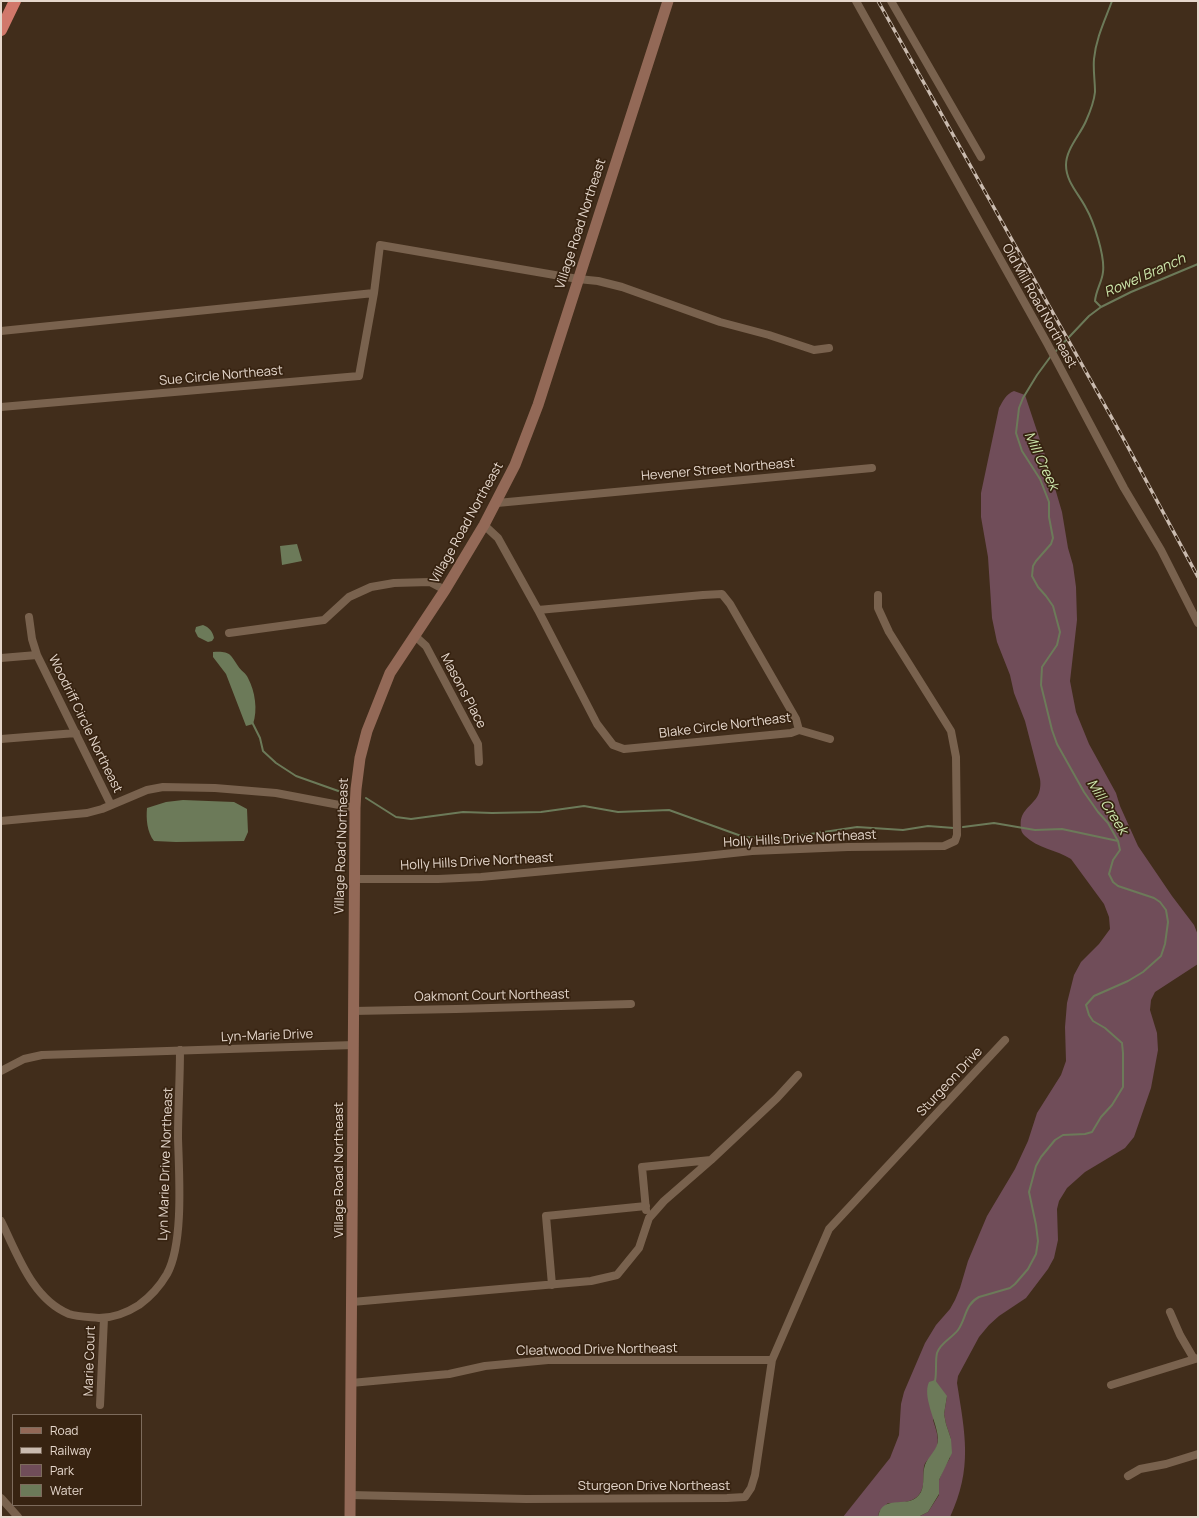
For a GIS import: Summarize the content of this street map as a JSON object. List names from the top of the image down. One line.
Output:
{"streets":{"main road":["Village Road Northeast"],"street":["Old Mill Road Northeast","Sue Circle Northeast","Hevener Street Northeast","Masons Place","Woodriff Circle Northeast","Blake Circle Northeast","Holly Hills Drive Northeast","Oakmont Court Northeast","Lyn-Marie Drive","Sturgeon Drive","Lyn Marie Drive Northeast","Cleatwood Drive Northeast","Marie Court","Sturgeon Drive Northeast"]},"crossings":[["Village Road Northeast","Sue Circle Northeast"],["Village Road Northeast","Hevener Street Northeast"],["Village Road Northeast","Masons Place"],["Village Road Northeast","Woodriff Circle Northeast"],["Village Road Northeast","Blake Circle Northeast"],["Village Road Northeast","Holly Hills Drive Northeast"],["Village Road Northeast","Oakmont Court Northeast"],["Village Road Northeast","Lyn-Marie Drive"],["Village Road Northeast","Cleatwood Drive Northeast"],["Village Road Northeast","Sturgeon Drive Northeast"],["Lyn-Marie Drive","Lyn Marie Drive Northeast"],["Sturgeon Drive","Sturgeon Drive Northeast"],["Lyn Marie Drive Northeast","Marie Court"],["Cleatwood Drive Northeast","Sturgeon Drive Northeast"]],"water":["Rowel Branch","Mill Creek"],"legend":["Road","Railway","Park","Water"]}
